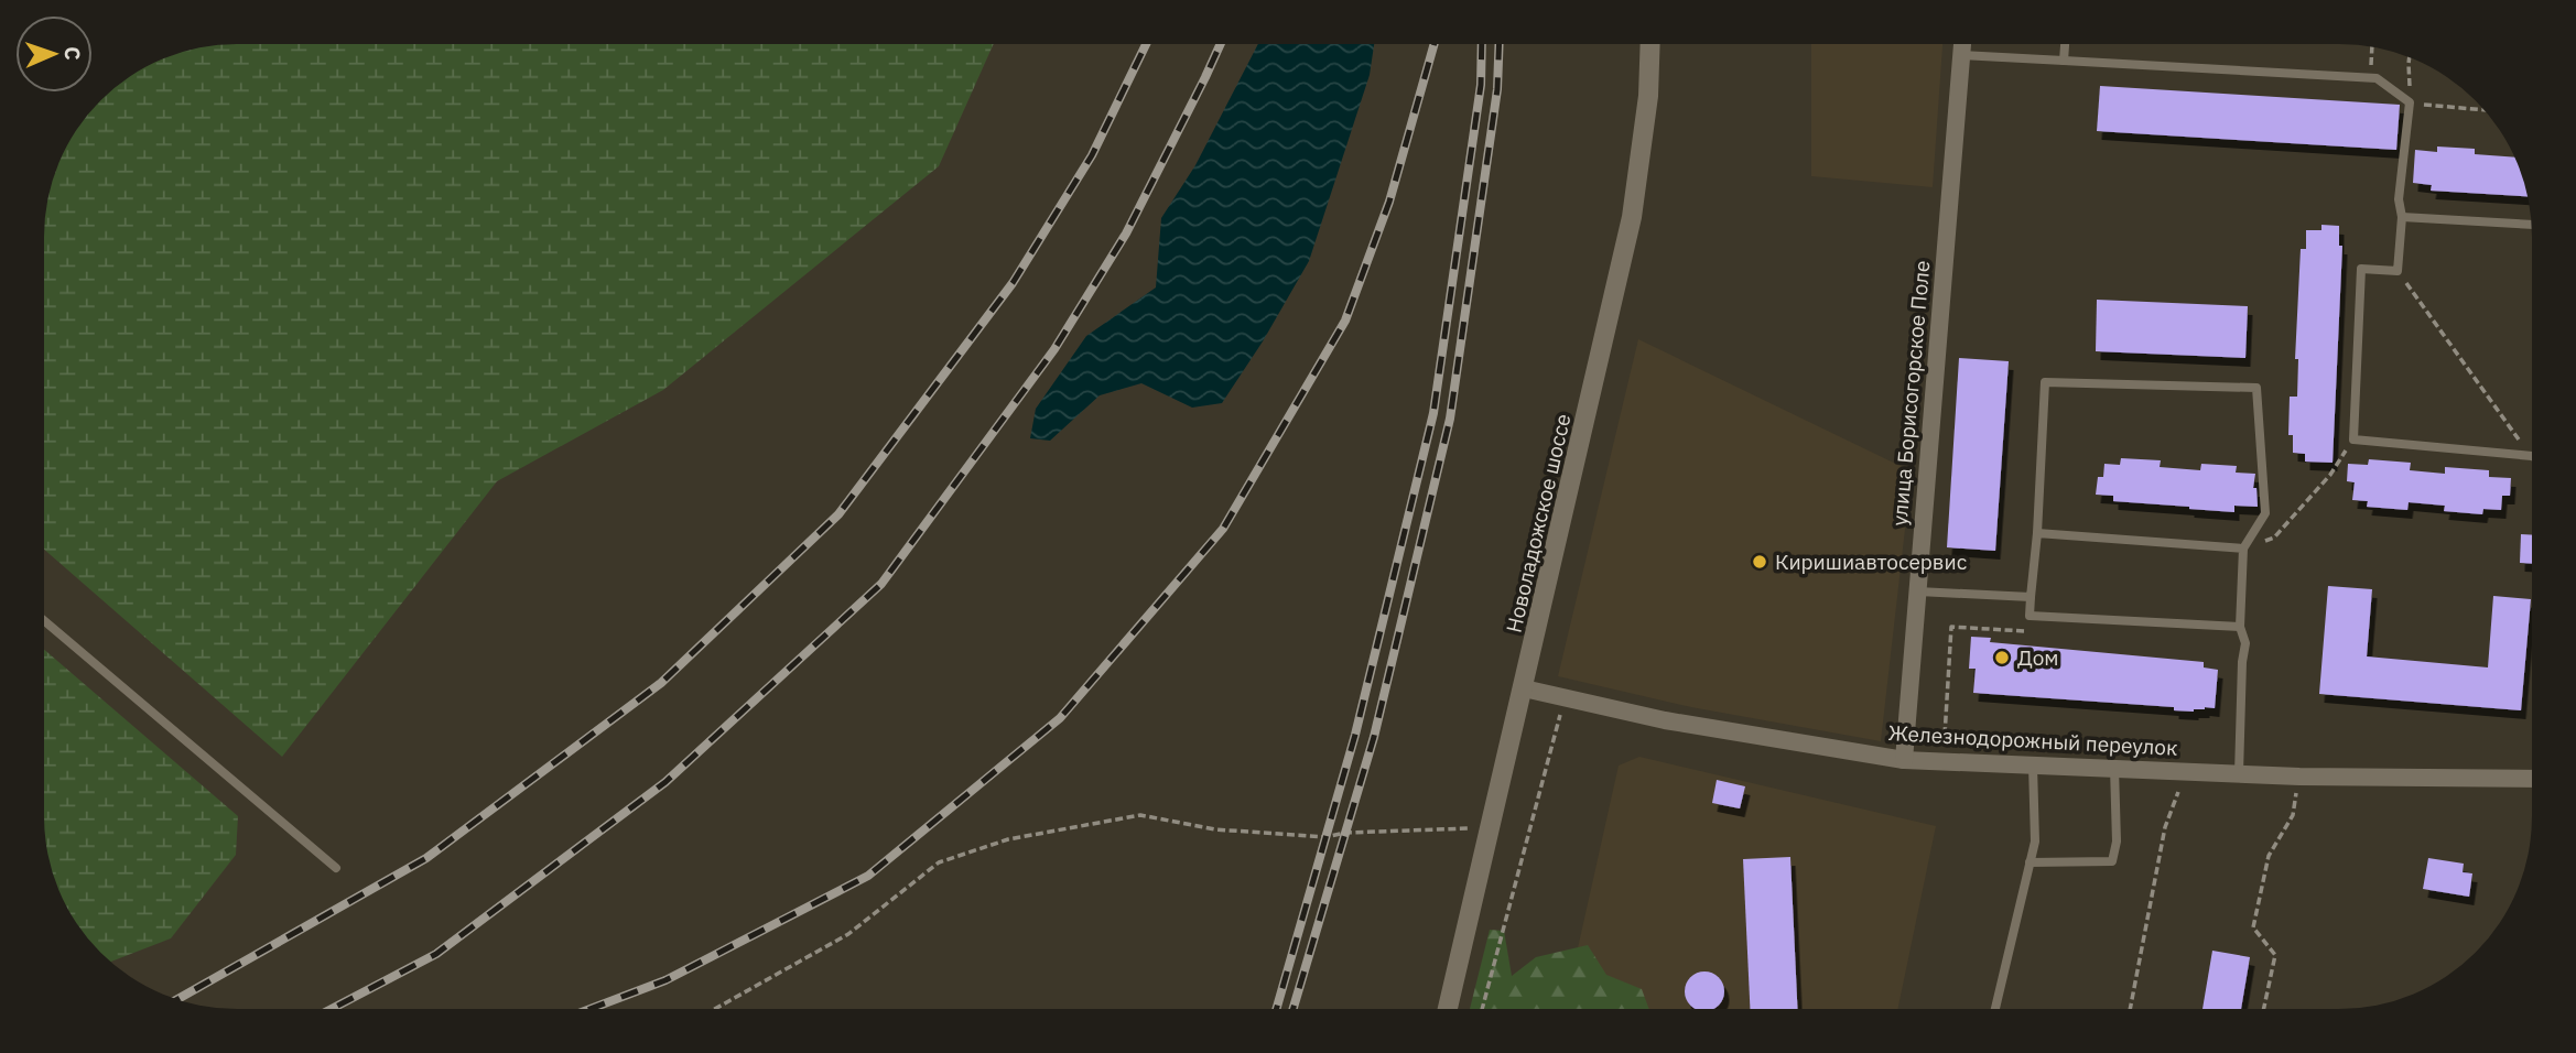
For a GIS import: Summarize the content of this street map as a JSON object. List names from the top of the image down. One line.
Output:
{"streets":{"main road":["Новоладожское шоссе"],"street":["улица Борисогорское Поле","Железнодорожный переулок"]},"crossings":[["улица Борисогорское Поле","Железнодорожный переулок"],["Новоладожское шоссе","Железнодорожный переулок"]],"places":["Киришиавтосервис","Дом"],"north":"right"}
